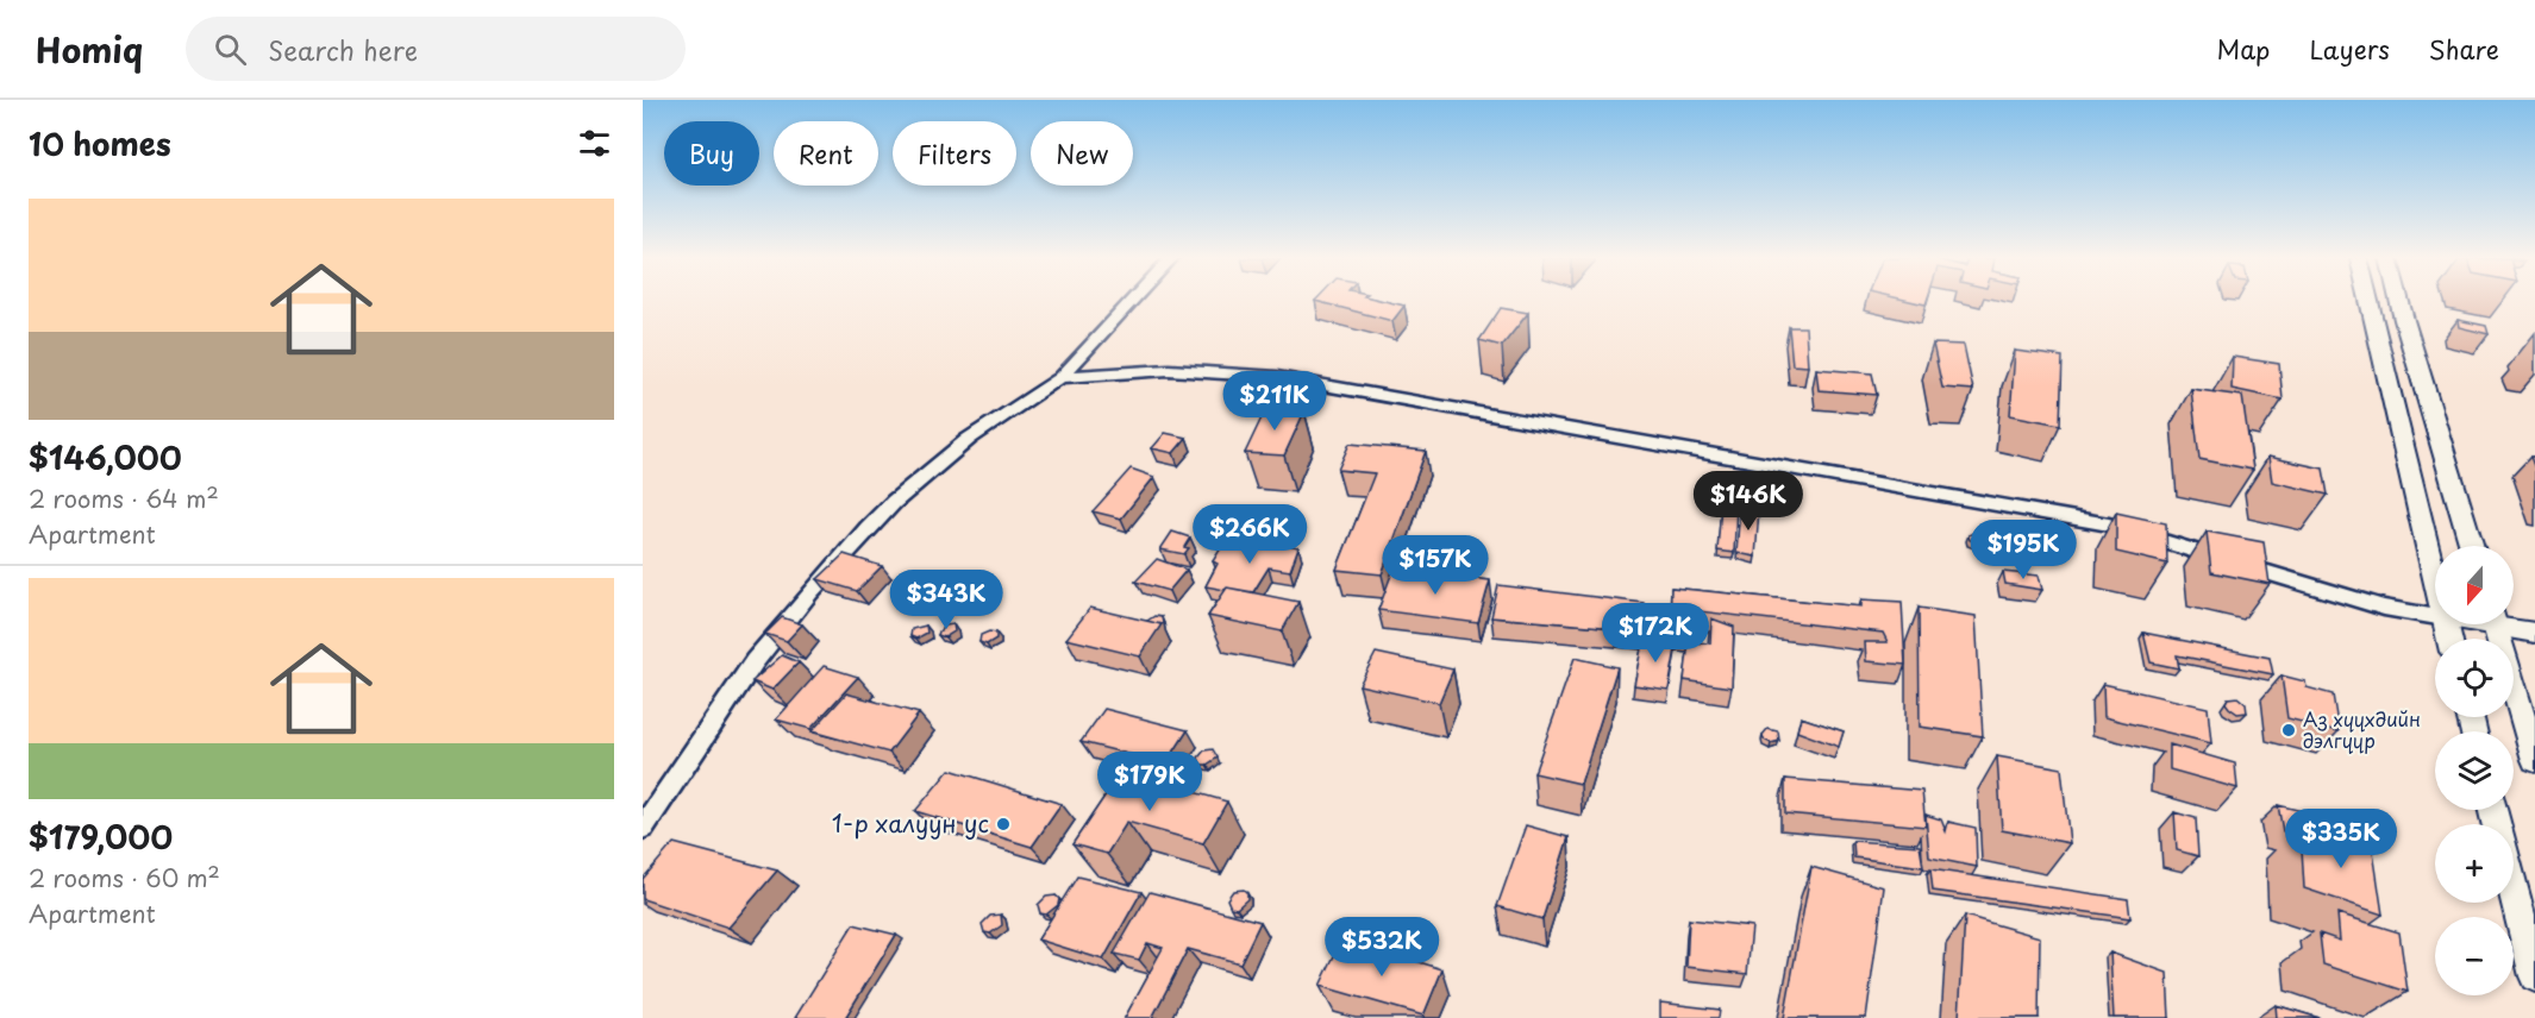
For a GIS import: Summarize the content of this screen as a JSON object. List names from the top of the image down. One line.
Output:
{"places":["Аз хүүхдийн дэлгүүр","1-р халуун ус"],"north":"bottom","page":{"header":"Homiq","search":"Search here","nav":["Map","Layers","Share"],"heading":"10 homes","chip":["Buy","Rent","Filters","New"],"list":[{"name":"$146,000","note":"2 rooms · 64 m² · Apartment"},{"name":"$179,000","note":"2 rooms · 60 m² · Apartment"}],"price":["$211K","$146K","$266K","$195K","$157K","$343K","$172K","$179K","$335K","$532K"],"map_buttons":["+","−"]}}
